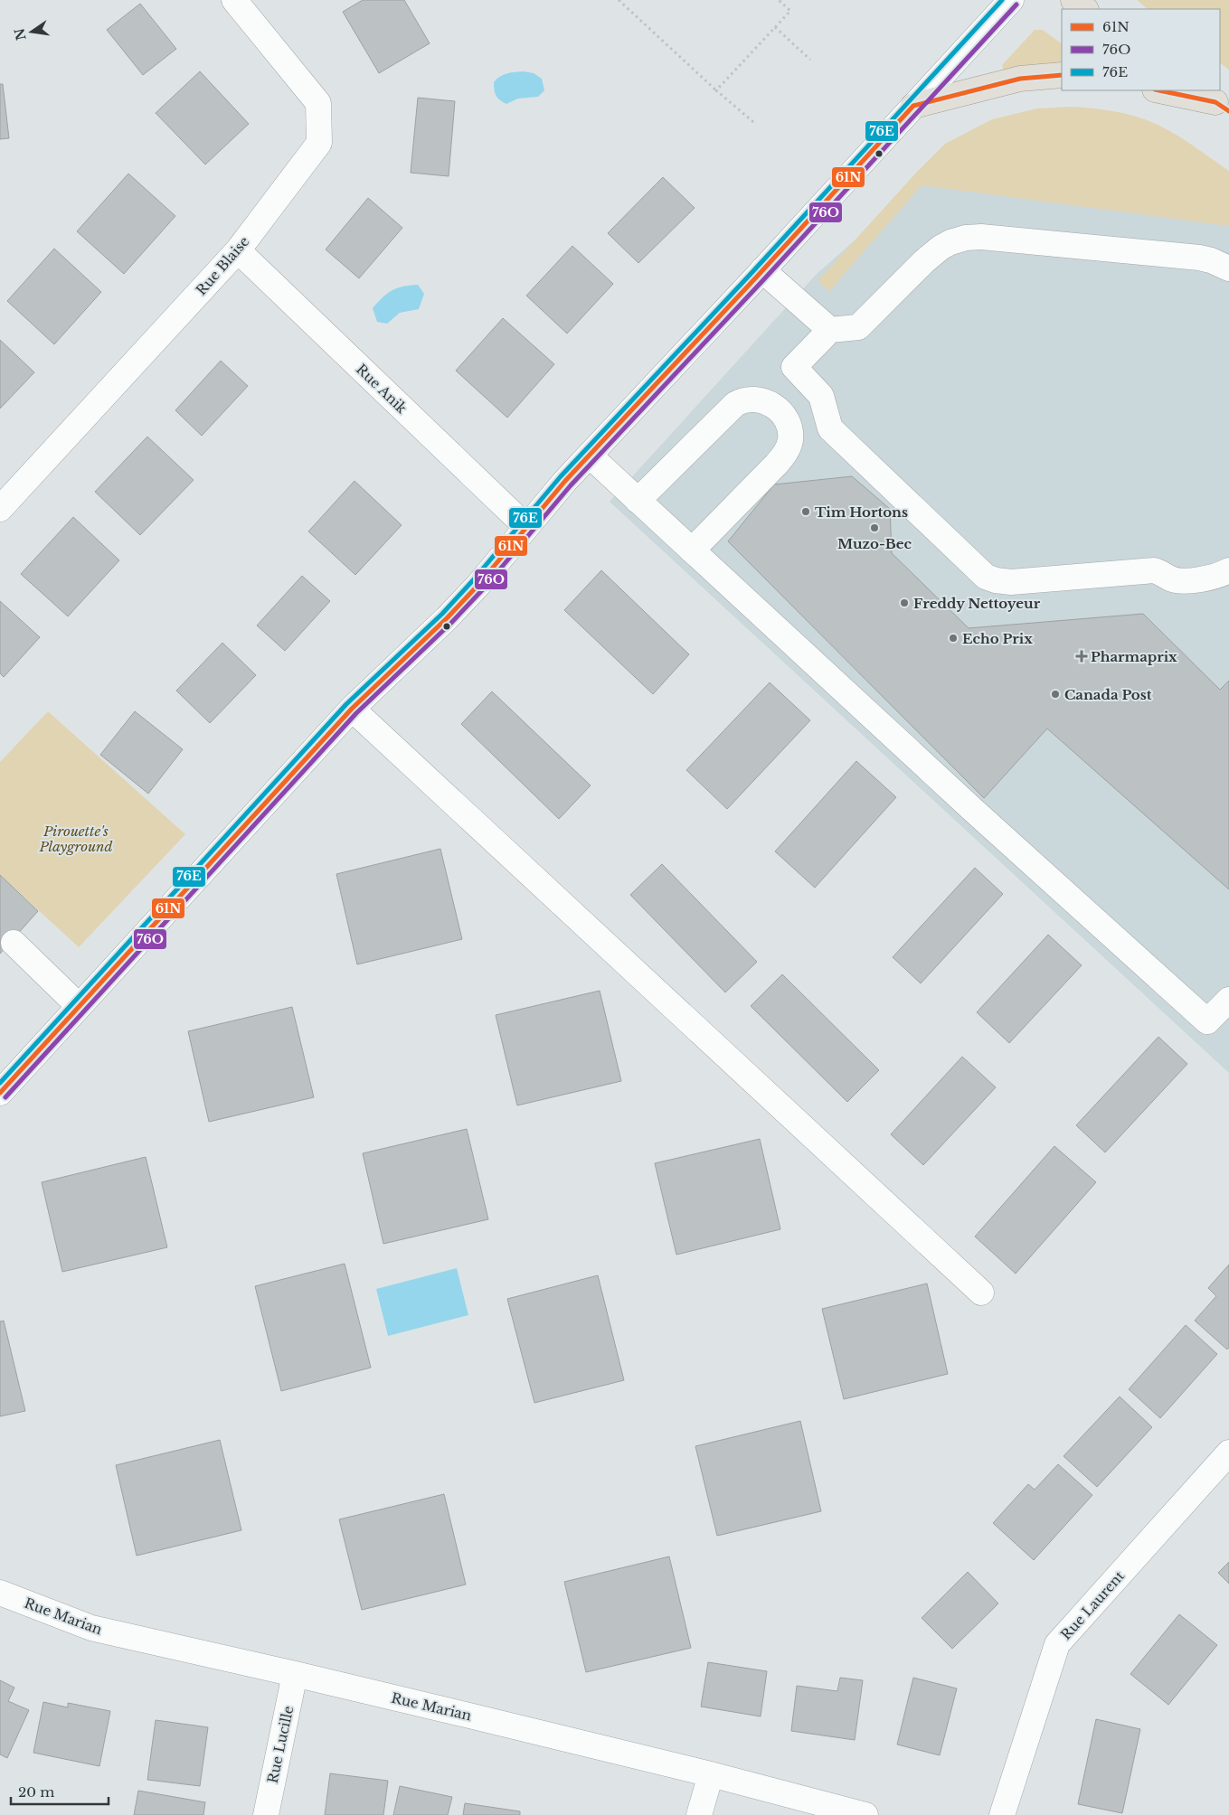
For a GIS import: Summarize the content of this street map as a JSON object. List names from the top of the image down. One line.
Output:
{"streets":{"street":["Rue Blaise","Rue Anik","Rue Laurent","Rue Marian","Rue Lucille"]},"crossings":[["Rue Blaise","Rue Anik"],["Rue Marian","Rue Lucille"]],"parks":["Pirouette's Playground"],"places":{"other":["Tim Hortons","Muzo-Bec","Freddy Nettoyeur","Echo Prix","Canada Post"],"health":["Pharmaprix"]},"lines":["transit line 76E","transit line 76O","transit line 61N"],"legend":["61N","76O","76E"],"scale_bar":"20 m","north":"left"}
